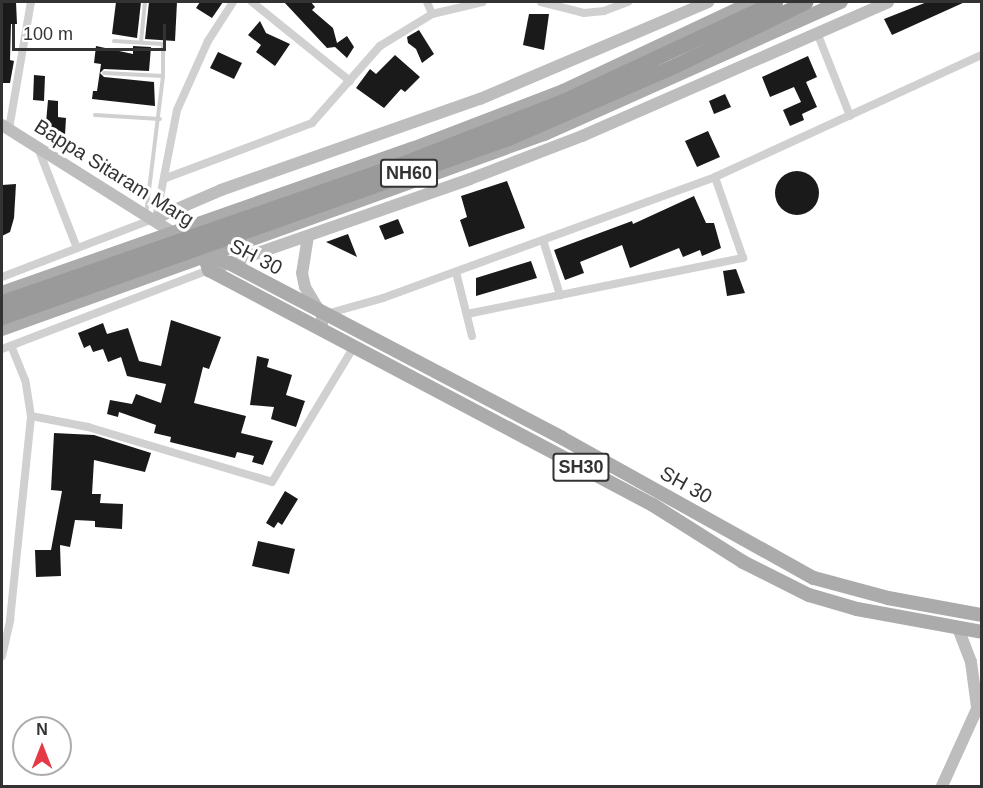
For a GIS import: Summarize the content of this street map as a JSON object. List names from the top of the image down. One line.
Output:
{"streets":{"highway":["NH60"],"main road":["SH 30","SH30"],"street":["Bappa Sitaram Marg"]},"crossings":[["Bappa Sitaram Marg","SH 30"]],"scale_bar":"100 m","north":"top"}
